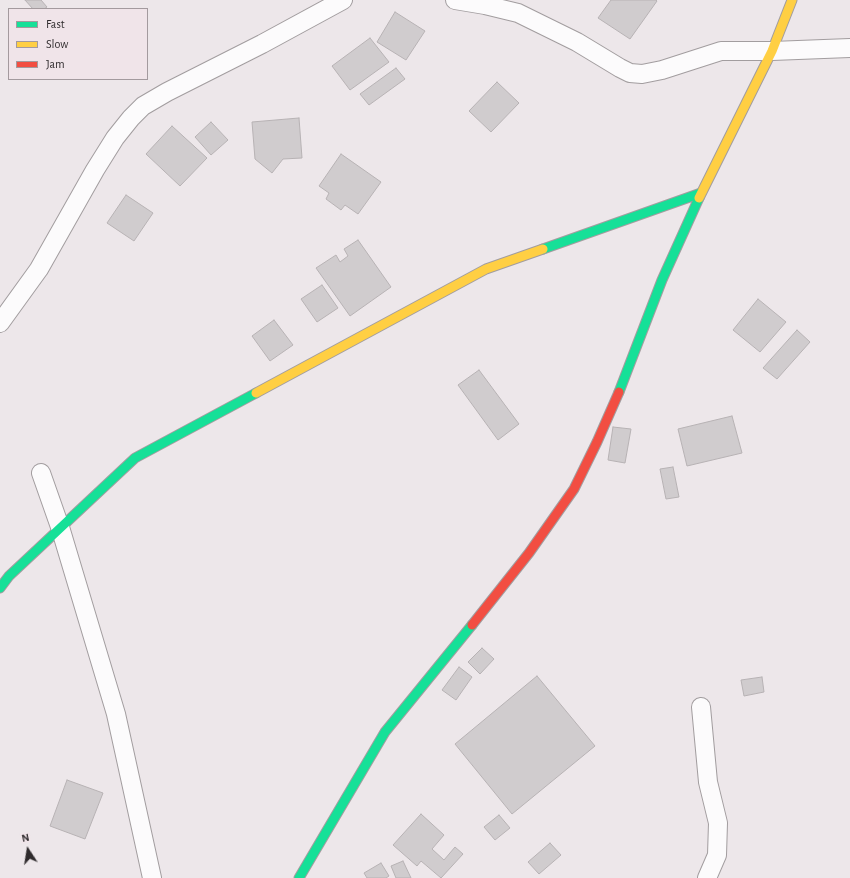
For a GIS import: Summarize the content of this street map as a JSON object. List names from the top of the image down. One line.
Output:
{"legend":["Fast","Slow","Jam"],"north":"top"}
